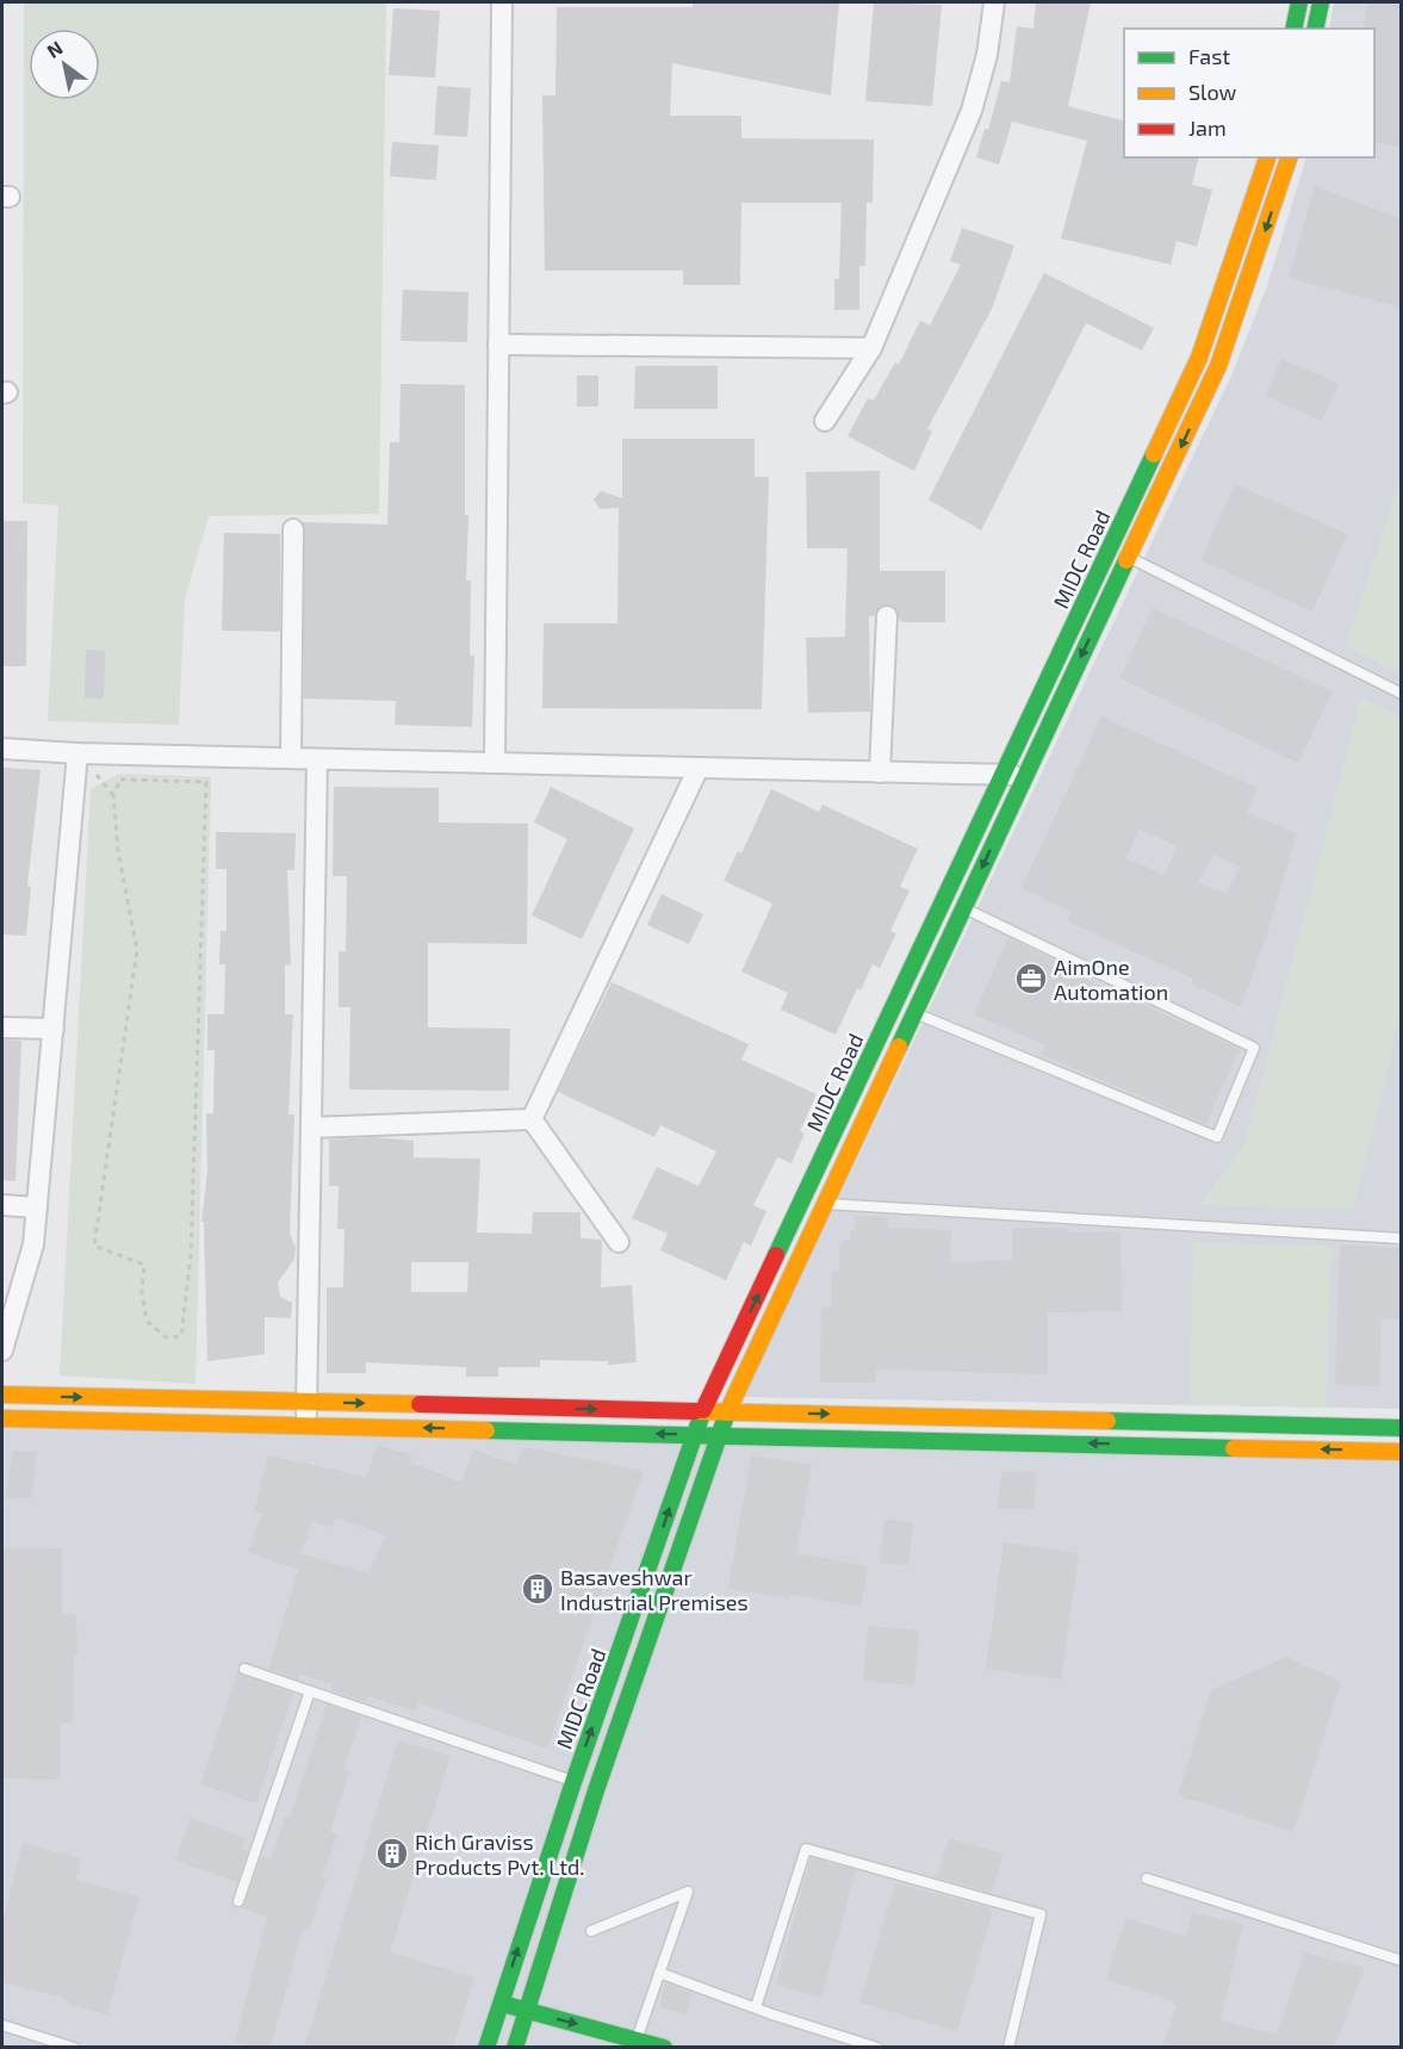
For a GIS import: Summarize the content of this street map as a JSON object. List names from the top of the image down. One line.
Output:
{"streets":{"main road":["MIDC Road"]},"places":{"office":["AimOne Automation"],"building":["Basaveshwar Industrial Premises","Rich Graviss Products Pvt. Ltd."]},"legend":["Fast","Slow","Jam"],"north":"top left"}
